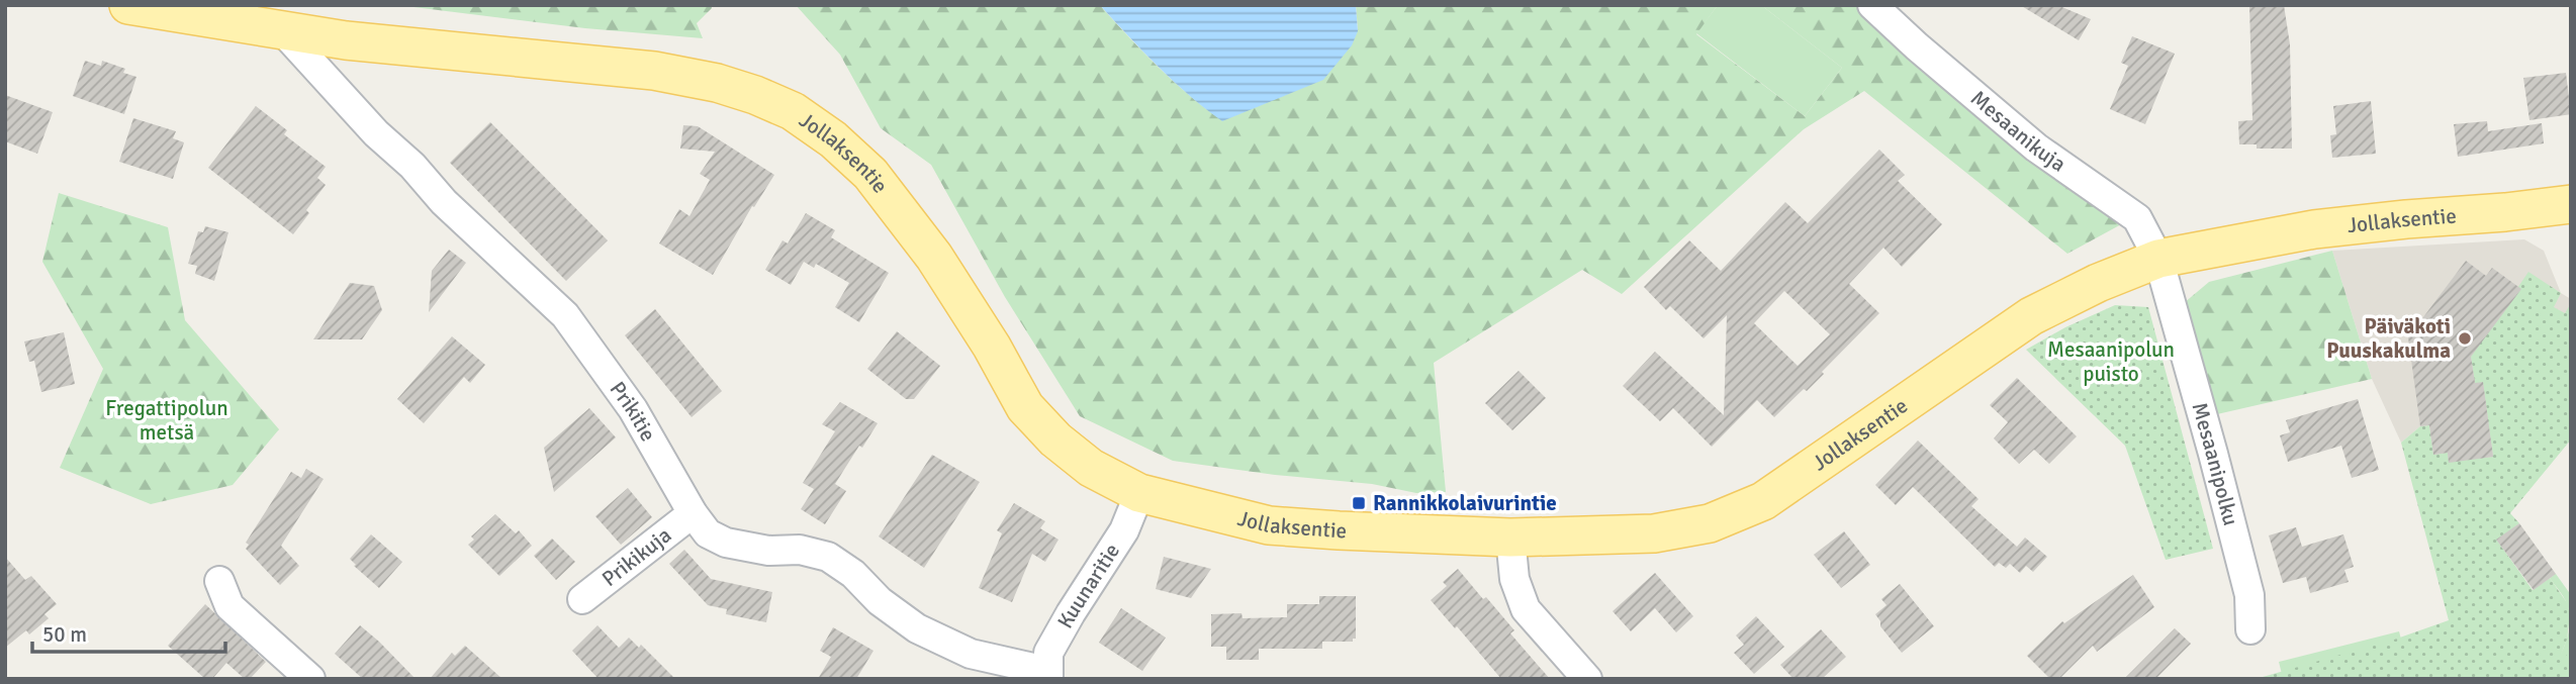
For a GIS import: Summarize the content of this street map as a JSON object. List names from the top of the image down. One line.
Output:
{"streets":{"main road":["Jollaksentie"],"street":["Mesaanikuja","Prikitie","Mesaanipolku","Prikikuja","Kuunaritie"]},"crossings":[["Mesaanikuja","Jollaksentie"],["Mesaanikuja","Mesaanipolku"],["Jollaksentie","Prikitie"],["Jollaksentie","Mesaanipolku"],["Jollaksentie","Kuunaritie"],["Prikitie","Prikikuja"],["Prikitie","Kuunaritie"]],"parks":["Mesaanipolun puisto","Fregattipolun metsä"],"places":{"other":["Päiväkoti Puuskakulma"],"transit":["Rannikkolaivurintie"]},"scale_bar":"50 m"}
